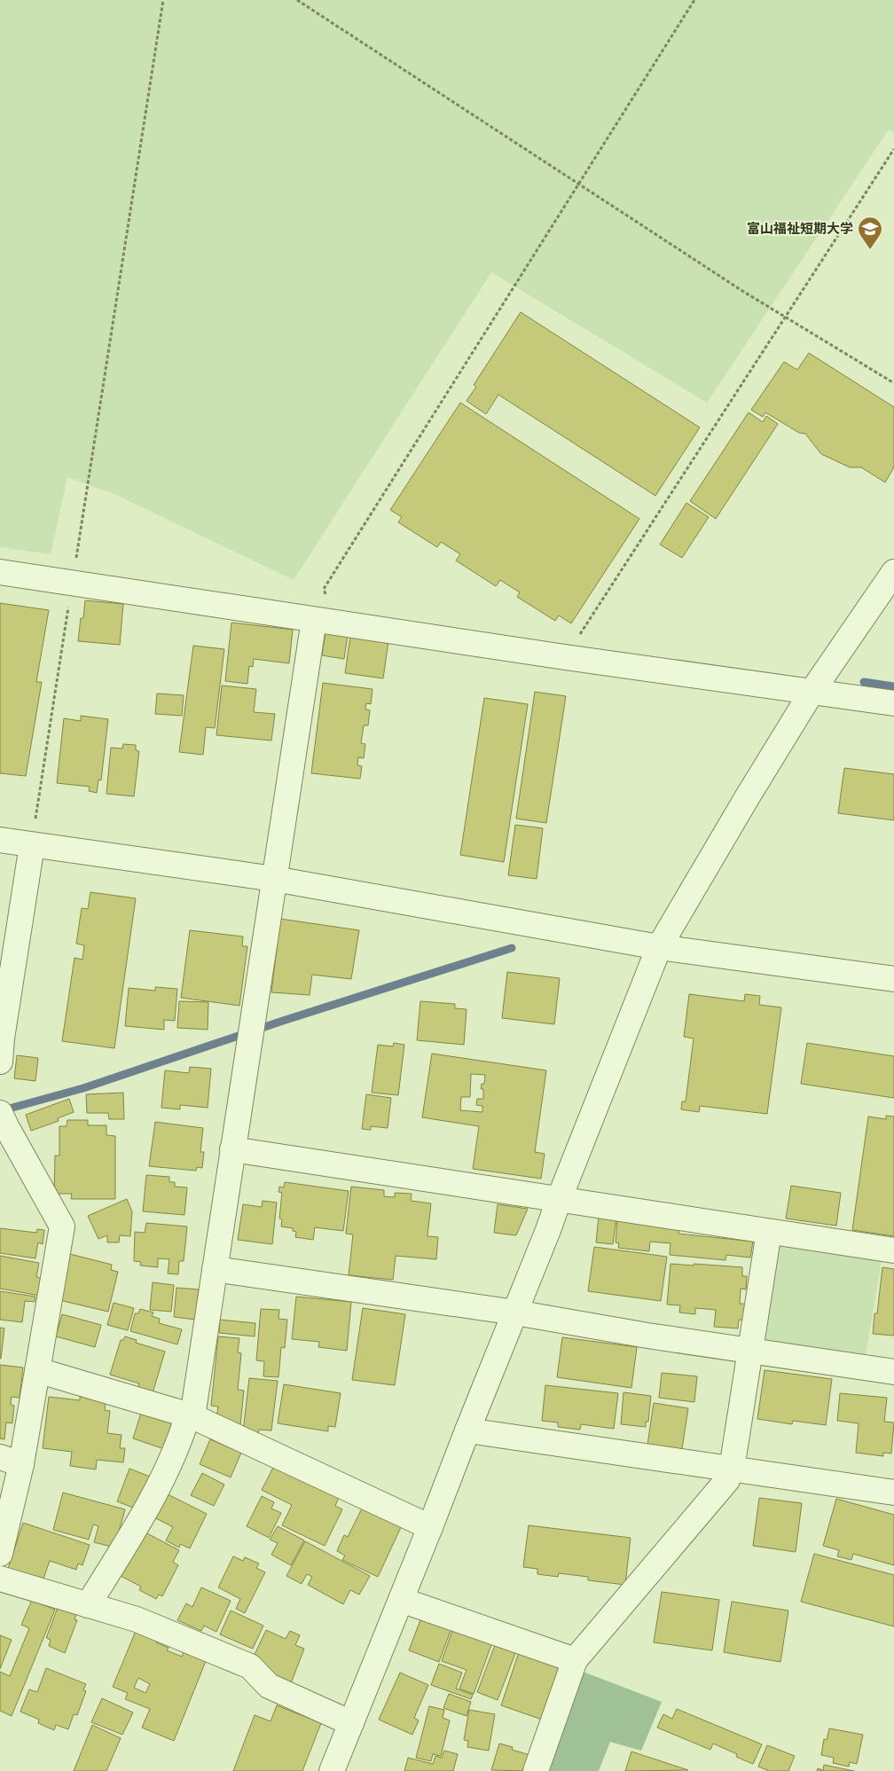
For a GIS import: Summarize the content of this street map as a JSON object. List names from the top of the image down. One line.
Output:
{"places":{"school or university":["富山福祉短期大学"]}}
